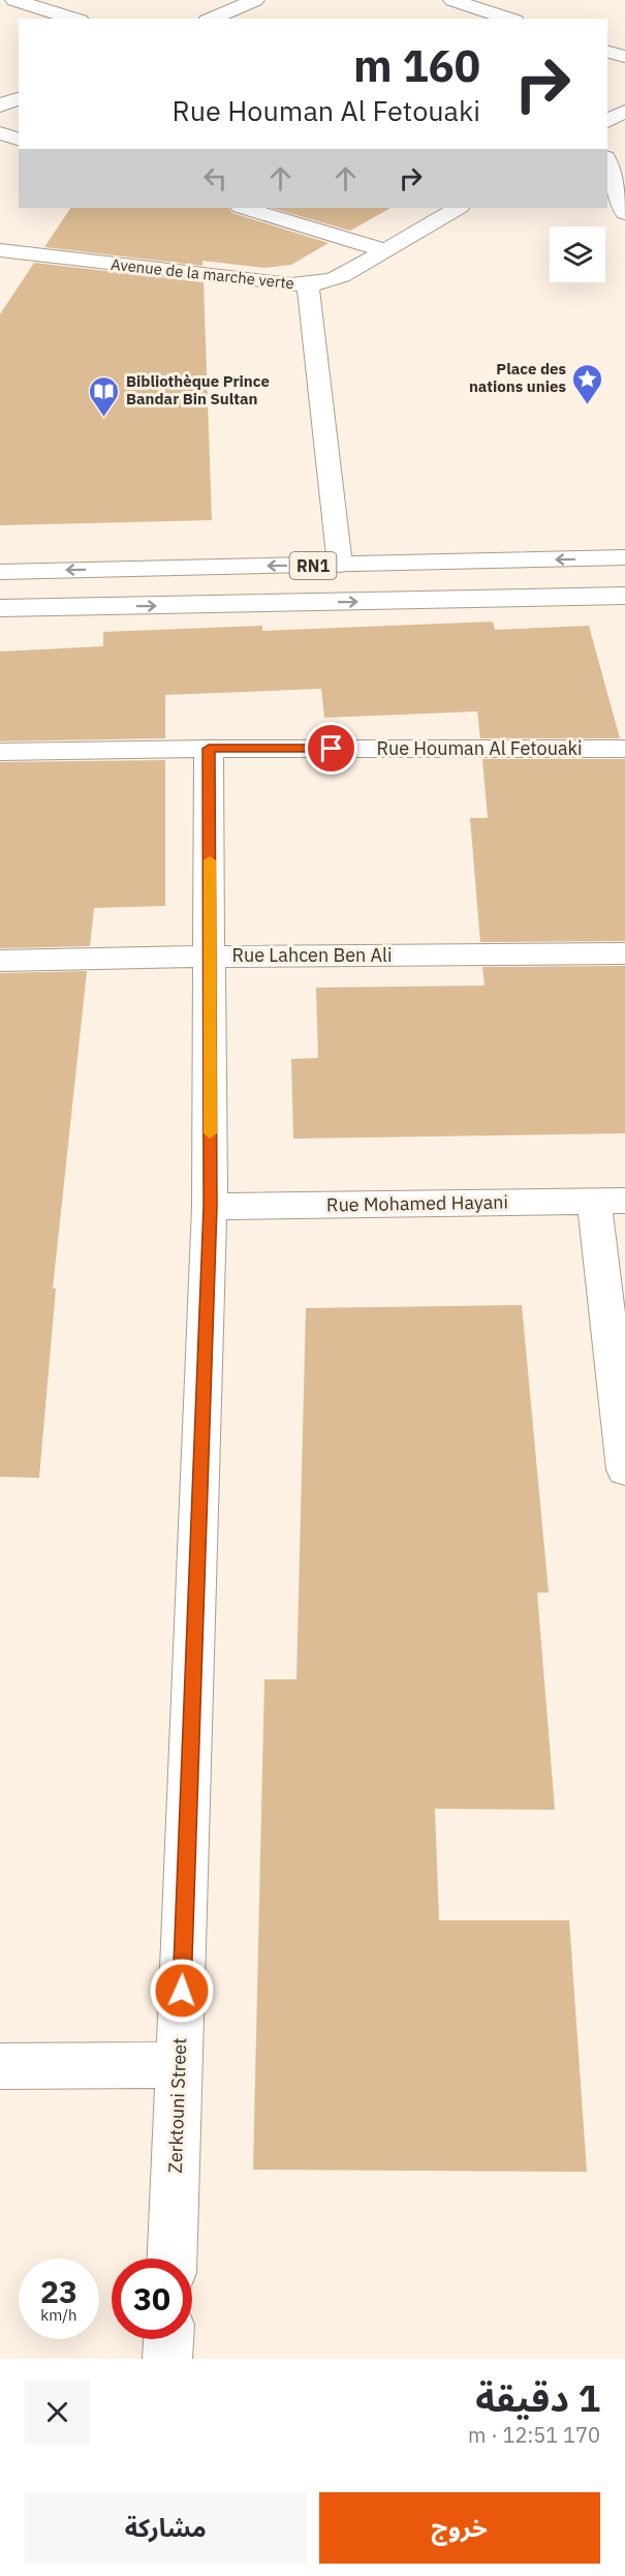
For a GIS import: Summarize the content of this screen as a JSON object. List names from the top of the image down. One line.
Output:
{"streets":{"street":["Avenue de la marche verte","RN1","Rue Houman Al Fetouaki","Rue Lahcen Ben Ali","Rue Mohamed Hayani","Zerktouni Street"]},"crossings":[["Rue Houman Al Fetouaki","Zerktouni Street"],["Rue Lahcen Ben Ali","Zerktouni Street"],["Rue Mohamed Hayani","Zerktouni Street"]],"places":{"place":["Place des nations unies"],"library":["Bibliothèque Prince Bandar Bin Sultan"]},"page":{"turn":["160 m","Rue Houman Al Fetouaki"],"speed":"23 km/h","limit":"30","heading":["1 دقيقة","170 m · 12:51"],"buttons":["خروج","مشاركة"]}}
